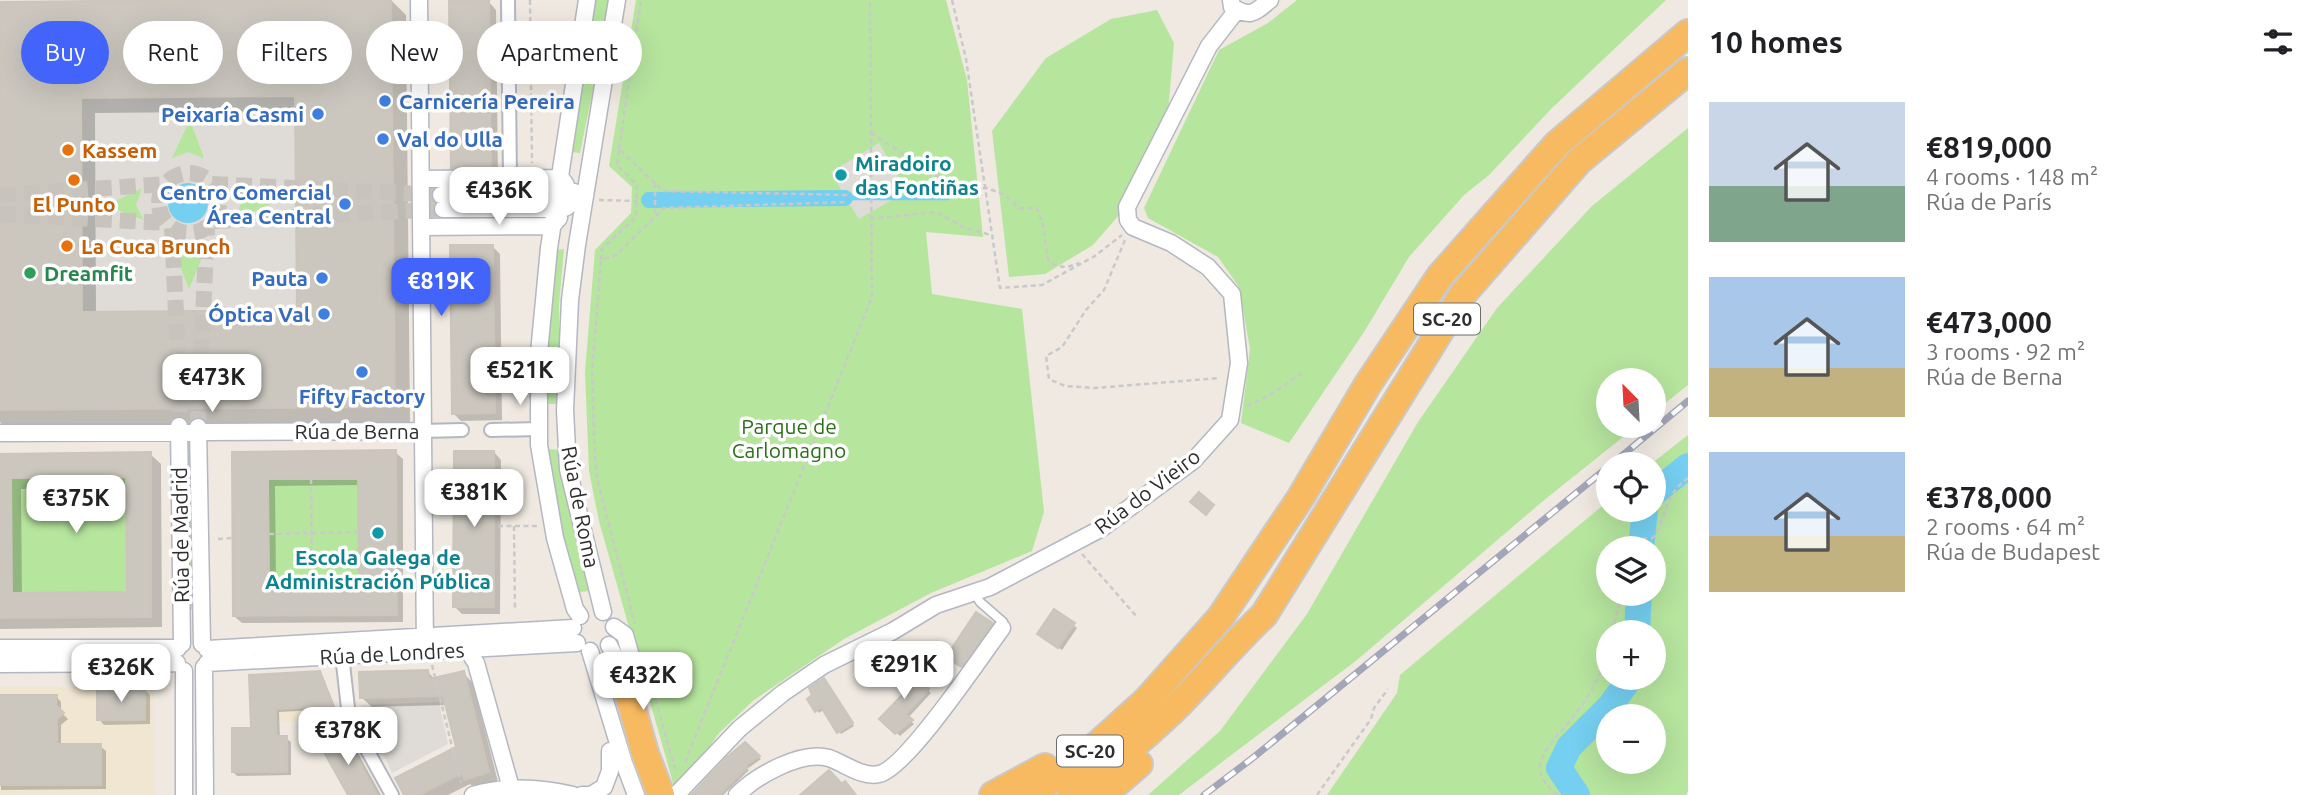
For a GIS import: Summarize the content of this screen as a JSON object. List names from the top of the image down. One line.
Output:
{"streets":{"highway":["SC-20"],"street":["Rúa de Berna","Rúa do Vieiro","Rúa de Roma","Rúa de Madrid","Rúa de Londres"]},"crossings":[["Rúa de Berna","Rúa de Madrid"],["Rúa de Roma","Rúa de Londres"],["Rúa de Madrid","Rúa de Londres"]],"parks":["Parque de Carlomagno"],"places":["Carnicería Pereira","Peixaría Casmi","Val do Ulla","Kassem","Miradoiro das Fontiñas","El Punto","Centro Comercial Área Central","La Cuca Brunch","Dreamfit","Pauta","Óptica Val","Fifty Factory","Escola Galega de Administración Pública"],"north":"top left","page":{"heading":"10 homes","chip":["Buy","Rent","Filters","New","Apartment"],"list":[{"name":"€819,000","note":"4 rooms · 148 m² · Rúa de París"},{"name":"€473,000","note":"3 rooms · 92 m² · Rúa de Berna"},{"name":"€378,000","note":"2 rooms · 64 m² · Rúa de Budapest"}],"price":["€436K","€819K","€521K","€473K","€381K","€375K","€291K","€326K","€432K","€378K"],"map_buttons":["+","−"]}}
